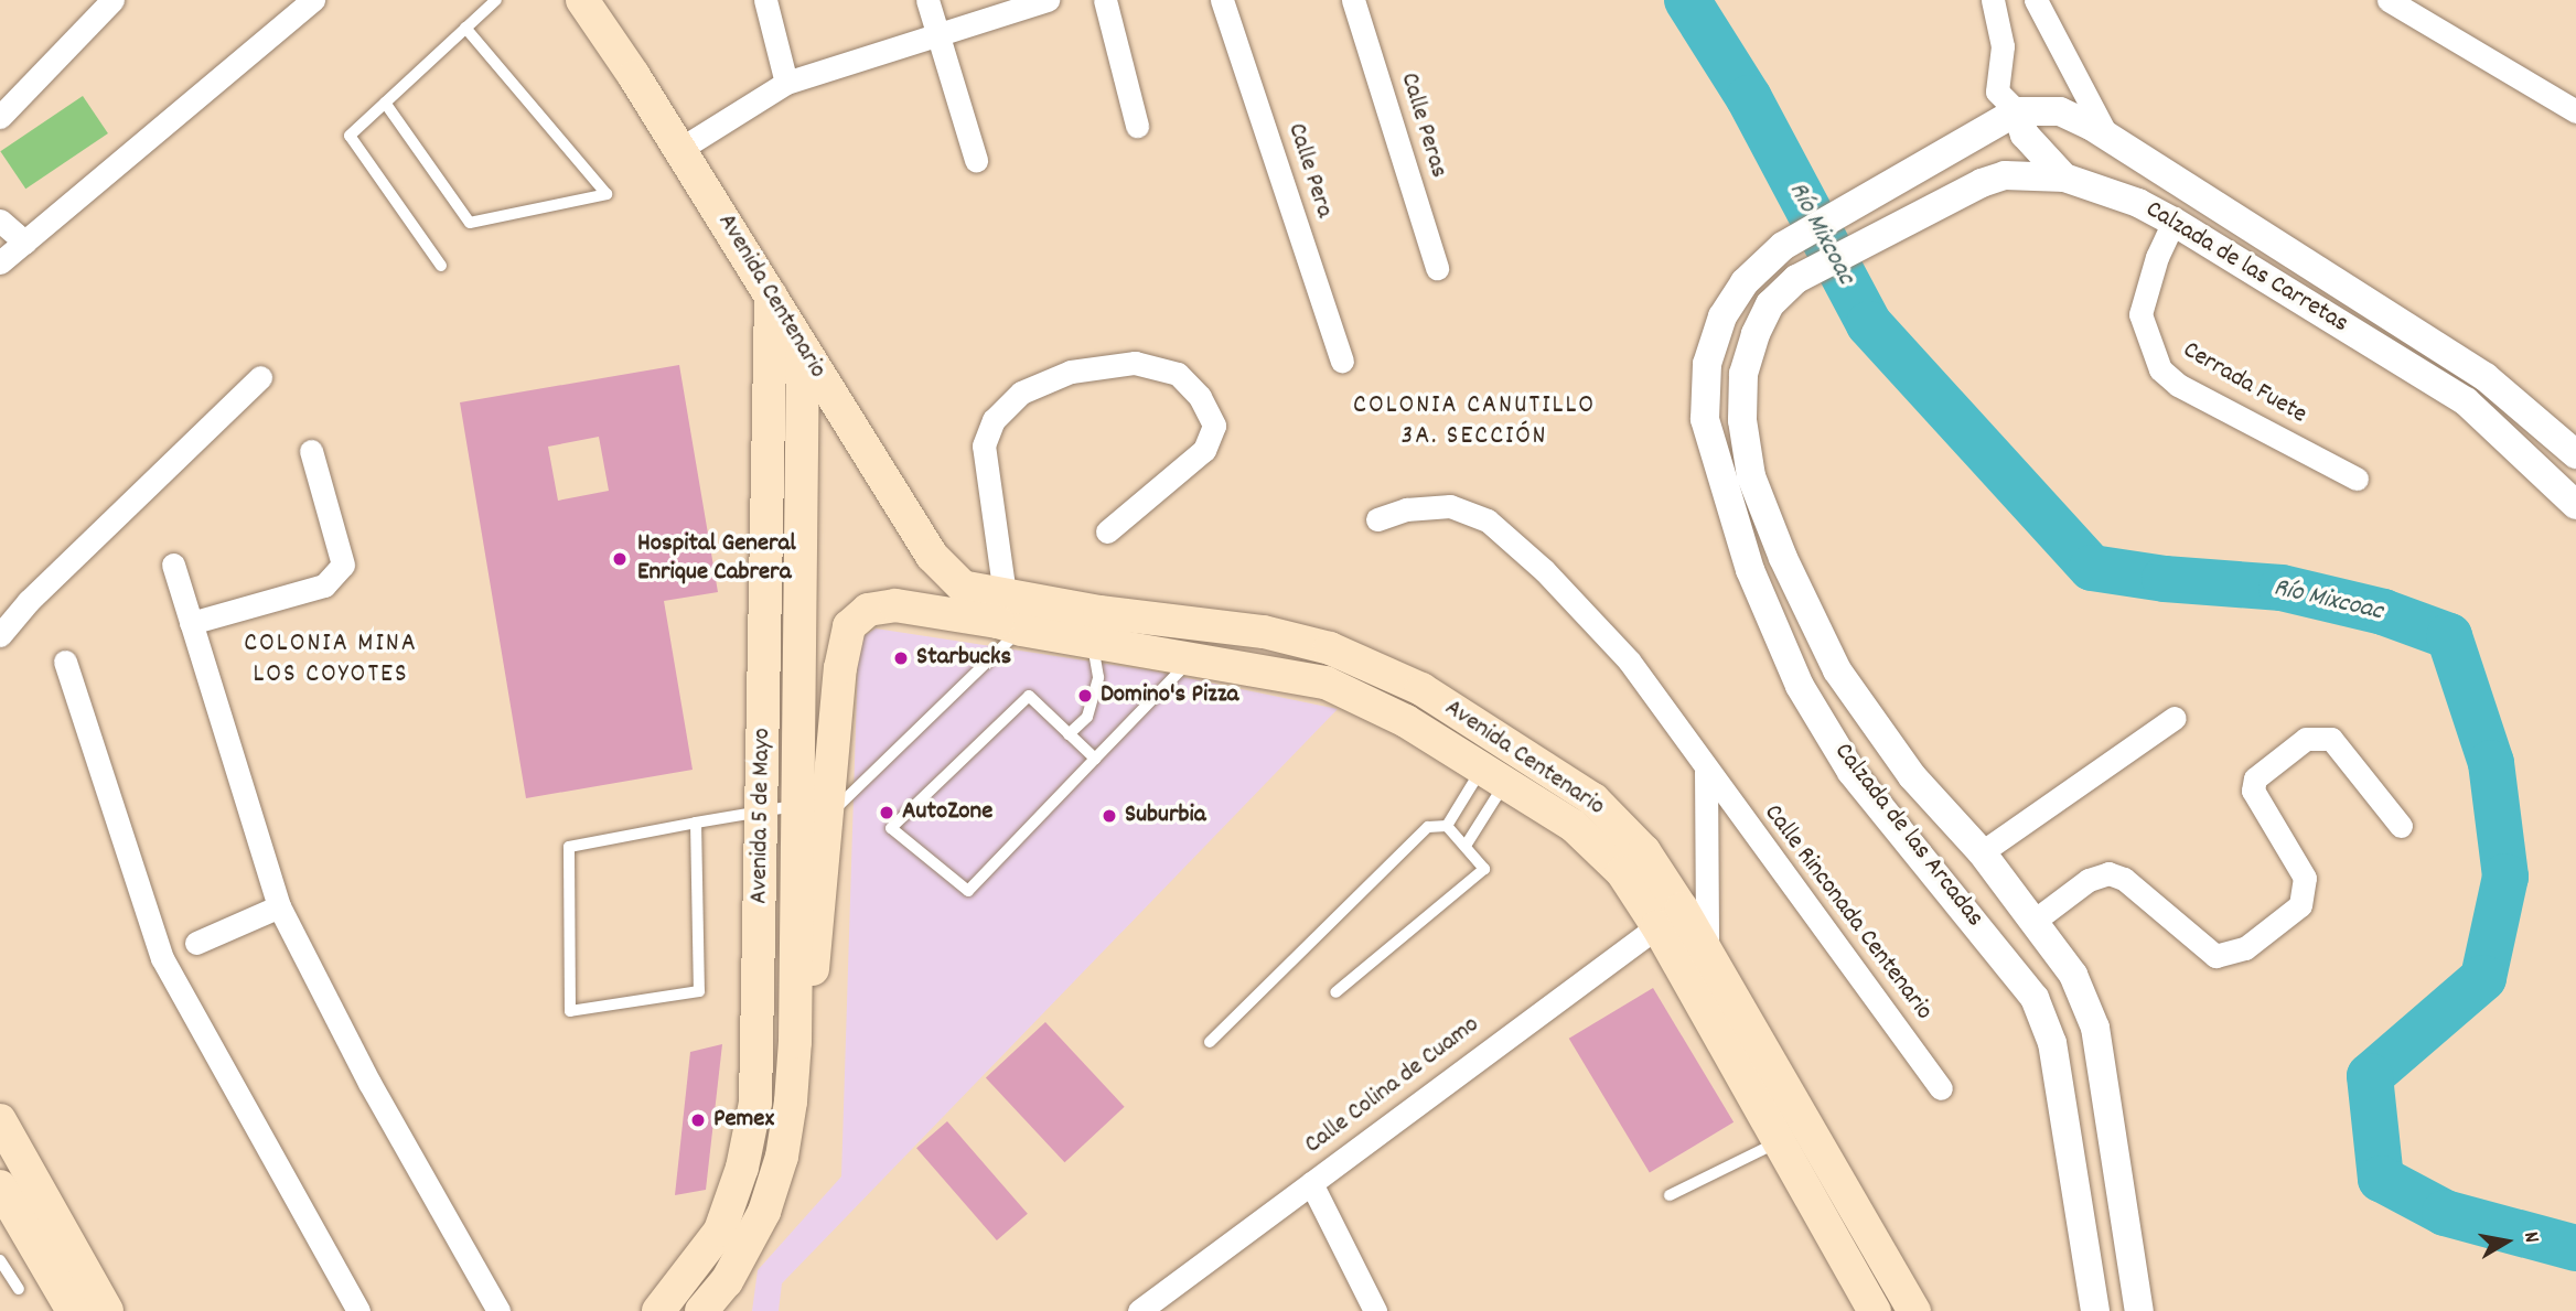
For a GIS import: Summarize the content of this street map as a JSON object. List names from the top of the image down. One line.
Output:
{"streets":{"main road":["Avenida Centenario","Avenida 5 de Mayo"],"street":["Calle Peras","Calle Pera","Calzada de las Carretas","Cerrada Fuete","Calzada de las Arcadas","Calle Rinconada Centenario","Calle Colina de Cuamo"]},"crossings":[["Calzada de las Carretas","Cerrada Fuete"],["Calzada de las Carretas","Calzada de las Arcadas"],["Avenida Centenario","Avenida 5 de Mayo"],["Avenida Centenario","Calle Colina de Cuamo"]],"districts":["COLONIA CANUTILLO 3A. SECCIÓN","COLONIA MINA LOS COYOTES"],"water":["Río Mixcoac"],"places":["Hospital General Enrique Cabrera","Starbucks","Domino's Pizza","AutoZone","Suburbia","Pemex"],"north":"right"}
